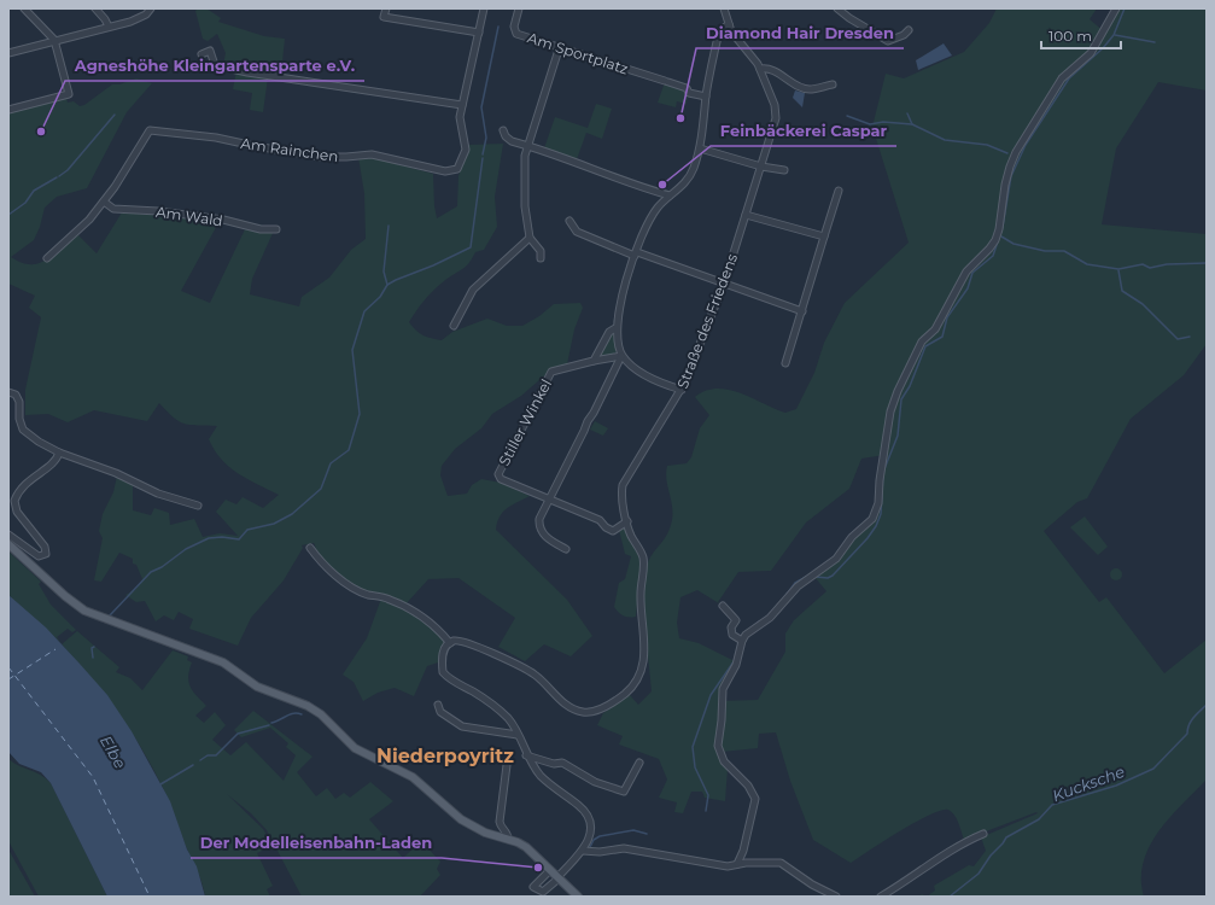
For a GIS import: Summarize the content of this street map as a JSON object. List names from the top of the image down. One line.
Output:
{"streets":{"street":["Am Sportplatz","Am Rainchen","Am Wald","Straße des Friedens","Stiller Winkel"]},"crossings":[["Am Rainchen","Am Wald"]],"districts":["Niederpoyritz"],"water":["Elbe","Kucksche"],"places":["Diamond Hair Dresden","Agneshöhe Kleingartensparte e.V.","Feinbäckerei Caspar","Der Modelleisenbahn-Laden"],"scale_bar":"100 m"}
